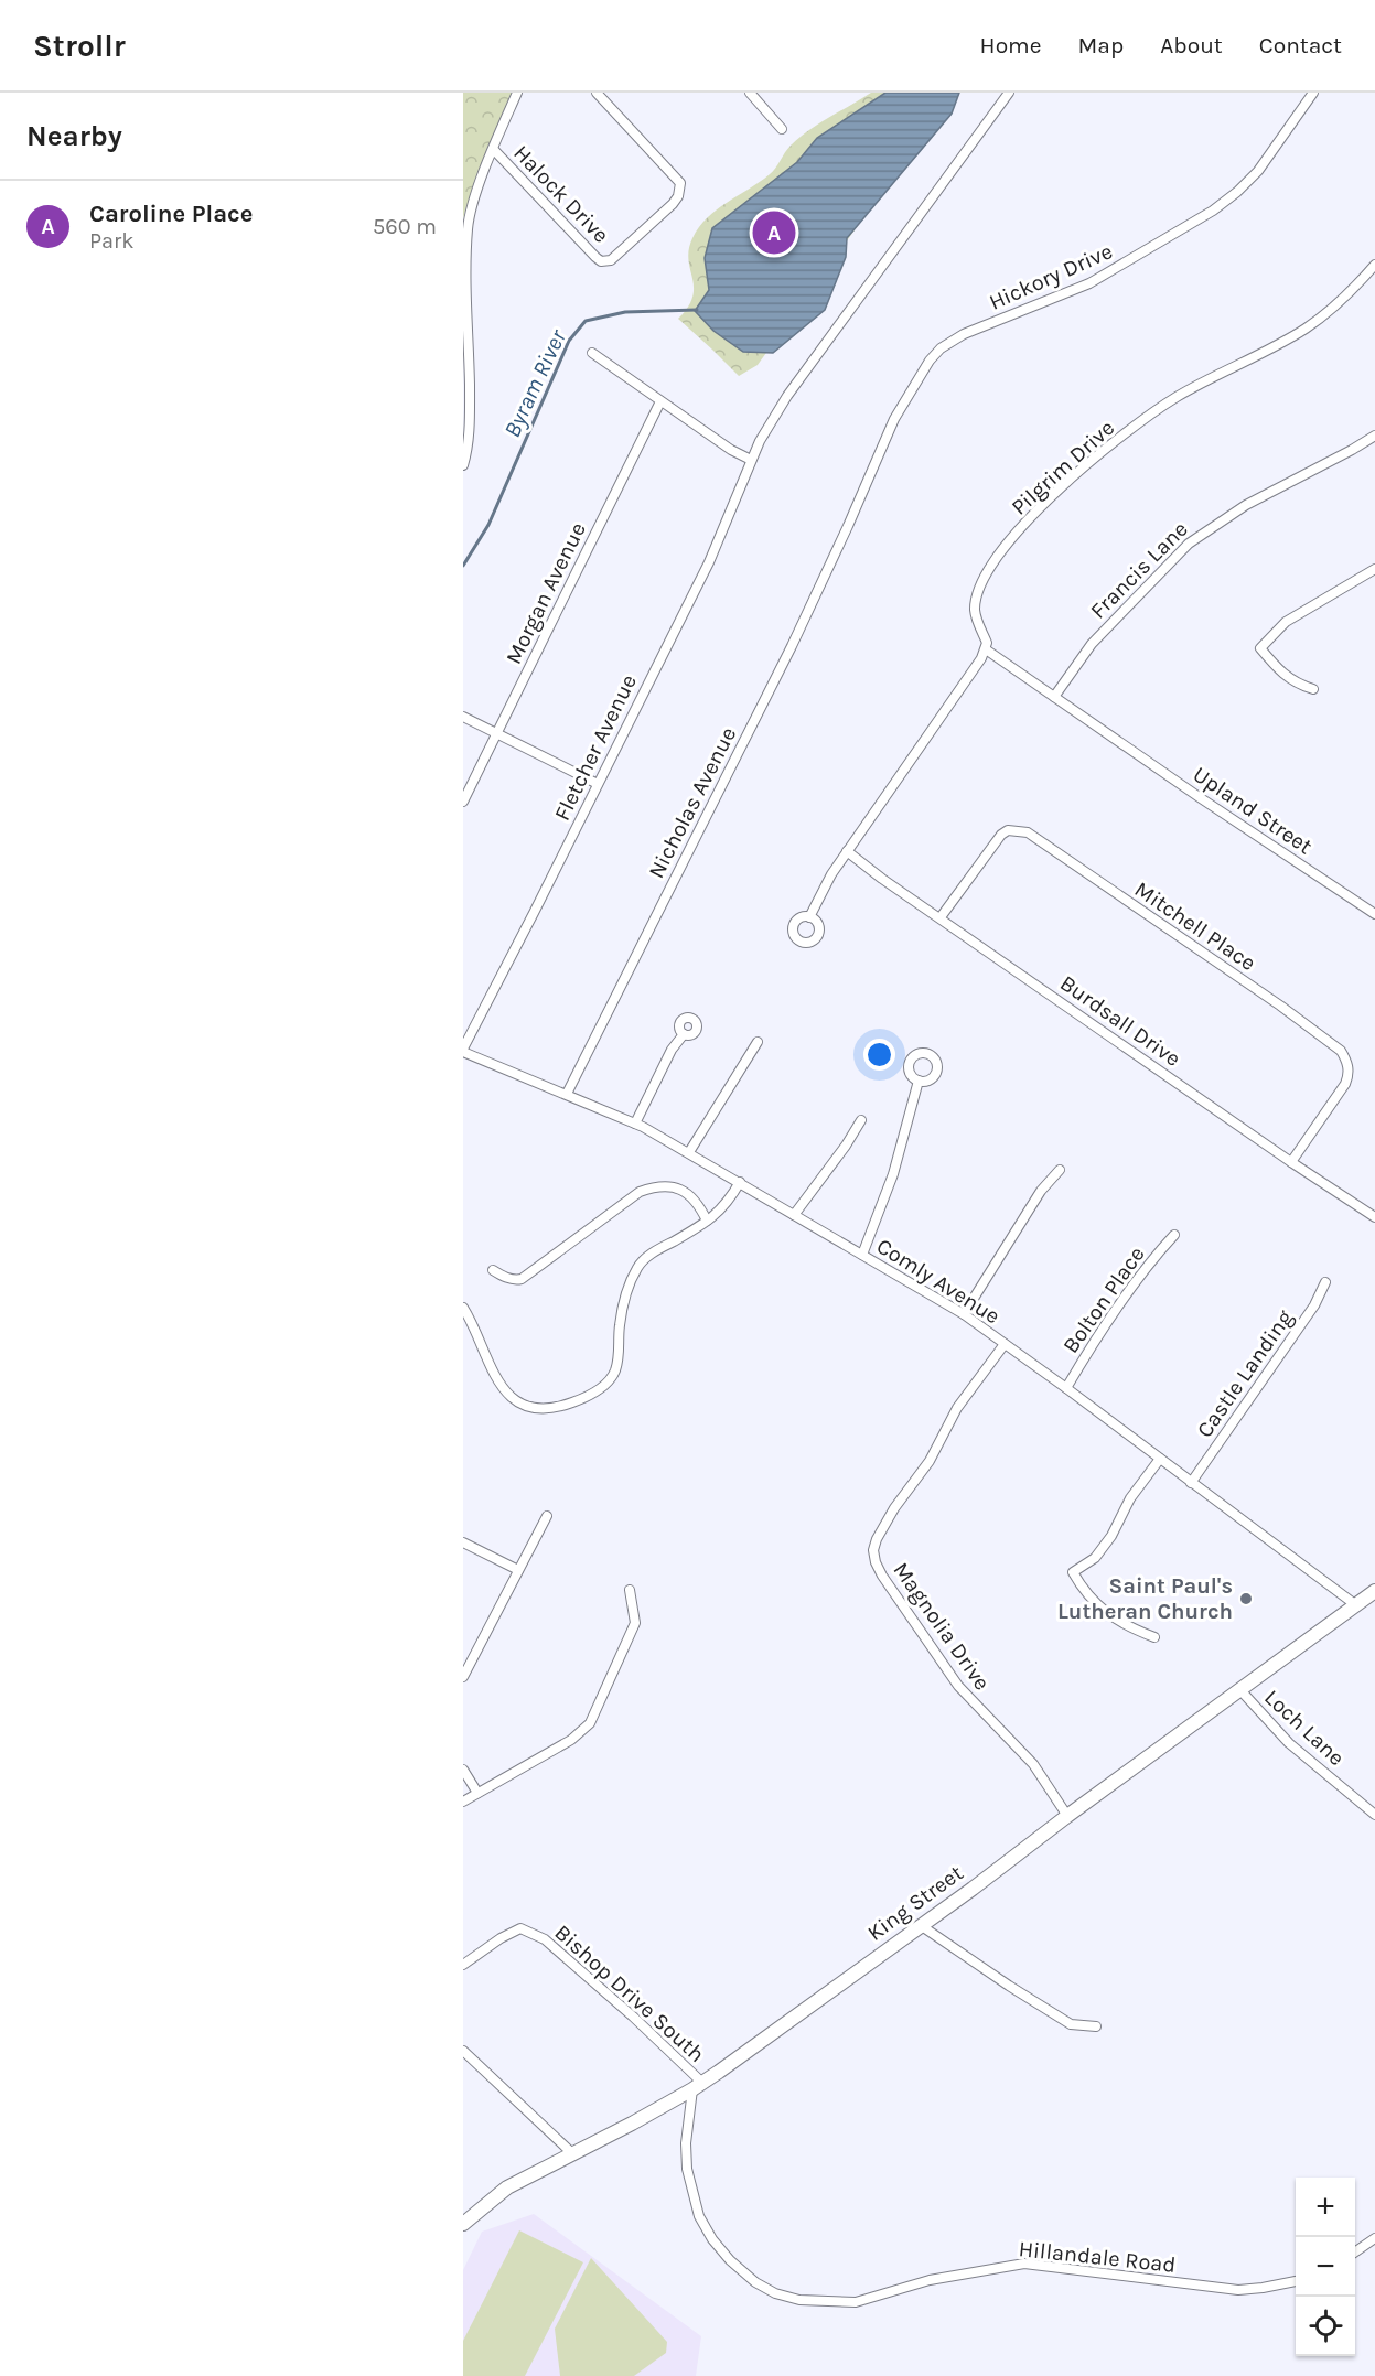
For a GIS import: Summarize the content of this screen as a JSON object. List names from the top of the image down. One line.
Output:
{"streets":{"main road":["King Street"],"street":["Halock Drive","Hickory Drive","Pilgrim Drive","Francis Lane","Morgan Avenue","Fletcher Avenue","Nicholas Avenue","Upland Street","Mitchell Place","Burdsall Drive","Comly Avenue","Bolton Place","Castle Landing","Magnolia Drive","Loch Lane","Bishop Drive South","Hillandale Road"]},"crossings":[["Hickory Drive","Nicholas Avenue"],["Pilgrim Drive","Upland Street"],["Francis Lane","Upland Street"],["Fletcher Avenue","Comly Avenue"],["Nicholas Avenue","Comly Avenue"],["Mitchell Place","Burdsall Drive"],["Comly Avenue","Bolton Place"],["Comly Avenue","Castle Landing"],["Comly Avenue","Magnolia Drive"],["Comly Avenue","King Street"],["Magnolia Drive","King Street"],["Loch Lane","King Street"],["King Street","Bishop Drive South"],["King Street","Hillandale Road"],["Bishop Drive South","Hillandale Road"]],"water":["Byram River"],"places":["Saint Paul's Lutheran Church"],"page":{"header":"Strollr","nav":["Home","Map","About","Contact"],"heading":"Nearby","list":[{"mark":"A","name":"Caroline Place","note":"Park","value":"560 m"}],"pins":"A","map_buttons":["+","−"]}}
